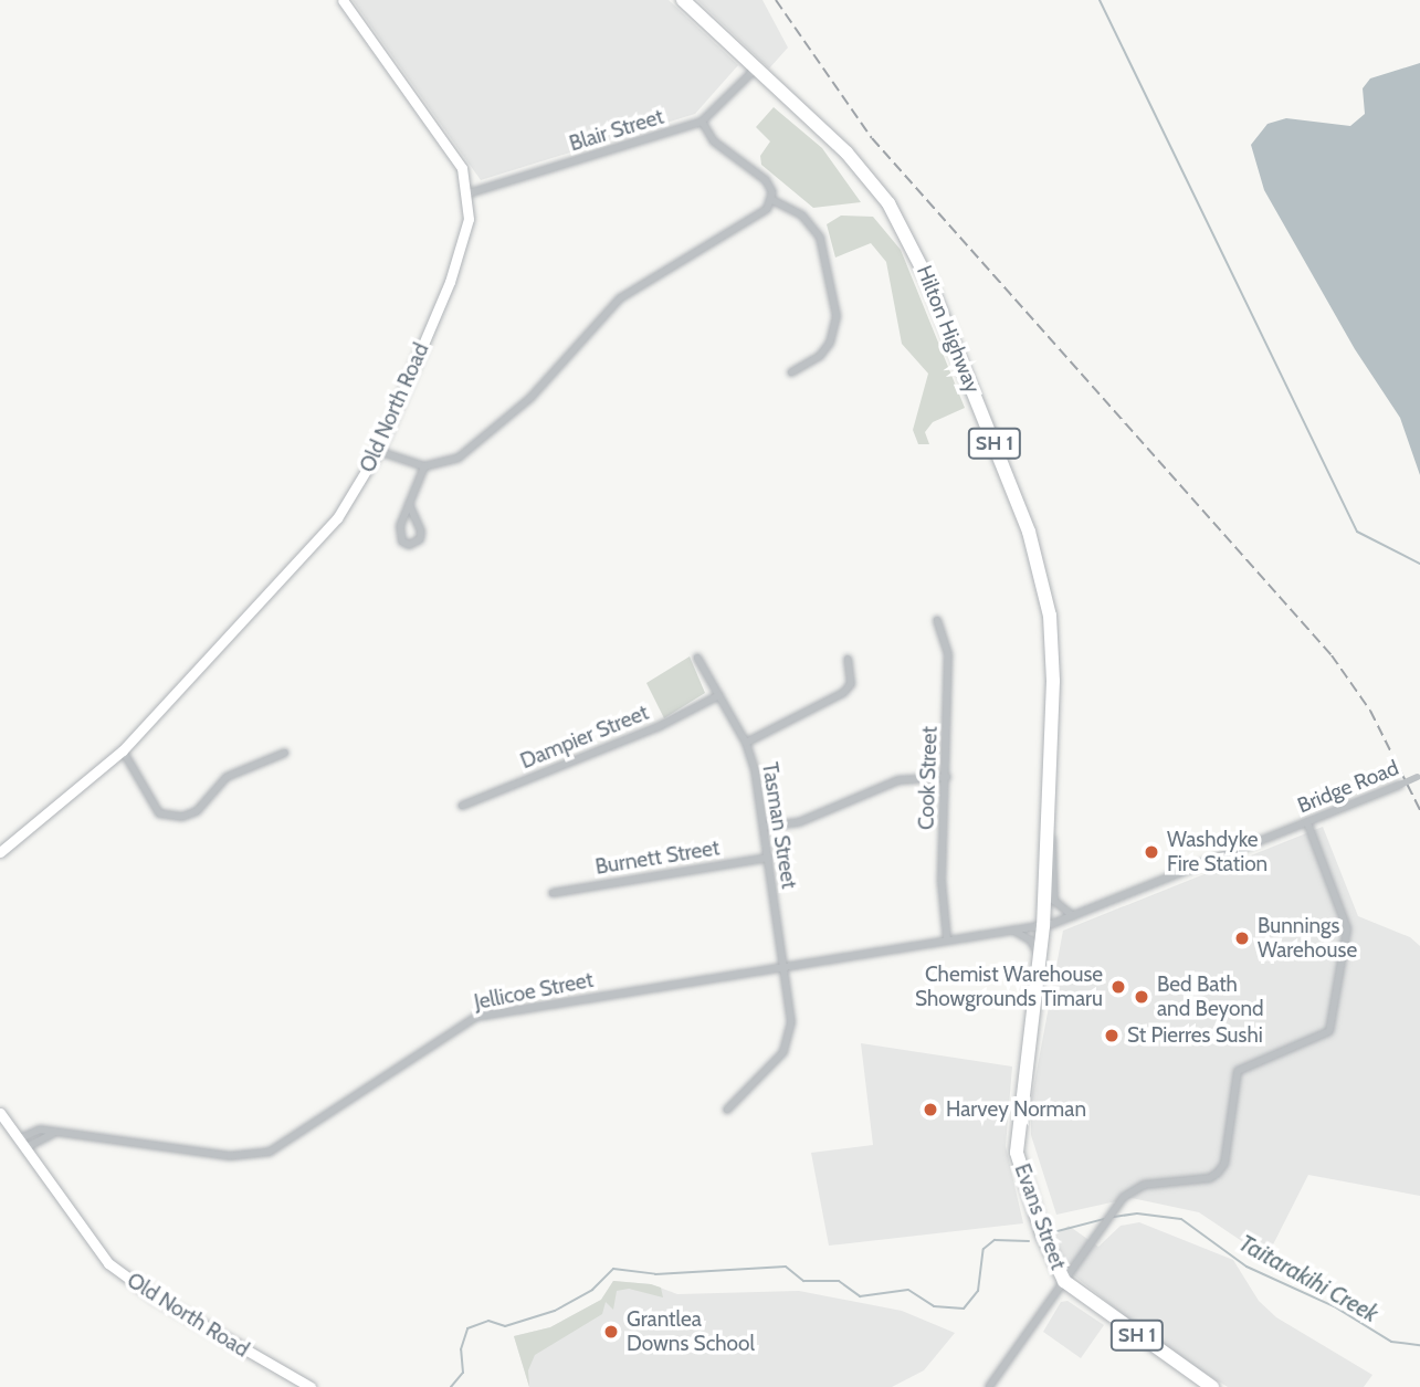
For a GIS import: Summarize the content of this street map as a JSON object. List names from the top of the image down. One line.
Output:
{"streets":{"highway":["Hilton Highway","SH 1","Evans Street"],"street":["Blair Street","Old North Road","Dampier Street","Cook Street","Bridge Road","Tasman Street","Burnett Street","Jellicoe Street"]},"crossings":[["Blair Street","Hilton Highway"],["Blair Street","Old North Road"],["Hilton Highway","Bridge Road"],["Hilton Highway","Jellicoe Street"],["Hilton Highway","Evans Street"],["Old North Road","Jellicoe Street"],["Dampier Street","Tasman Street"],["Cook Street","Jellicoe Street"],["Bridge Road","Jellicoe Street"],["Bridge Road","Evans Street"],["Tasman Street","Burnett Street"],["Tasman Street","Jellicoe Street"],["Jellicoe Street","Evans Street"]],"water":["Taitarakihi Creek"],"places":["Washdyke Fire Station","Bunnings Warehouse","Chemist Warehouse Showgrounds Timaru","Bed Bath and Beyond","St Pierres Sushi","Harvey Norman","Grantlea Downs School"]}
